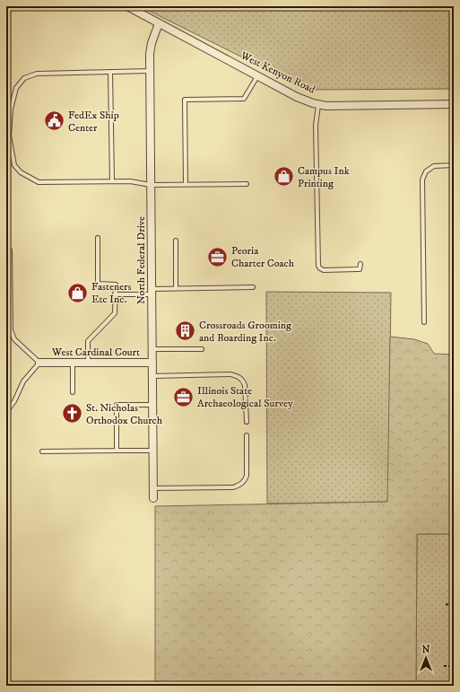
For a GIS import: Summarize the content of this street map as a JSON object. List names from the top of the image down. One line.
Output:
{"streets":{"street":["West Kenyon Road","North Federal Drive","West Cardinal Court"]},"crossings":[["West Kenyon Road","North Federal Drive"],["North Federal Drive","West Cardinal Court"]],"places":{"public building":["FedEx Ship Center"],"shop":["Campus Ink Printing","Fasteners Etc Inc."],"office":["Peoria Charter Coach","Illinois State Archaeological Survey"],"building":["Crossroads Grooming and Boarding Inc."],"church":["St. Nicholas Orthodox Church"]},"north":"top"}
